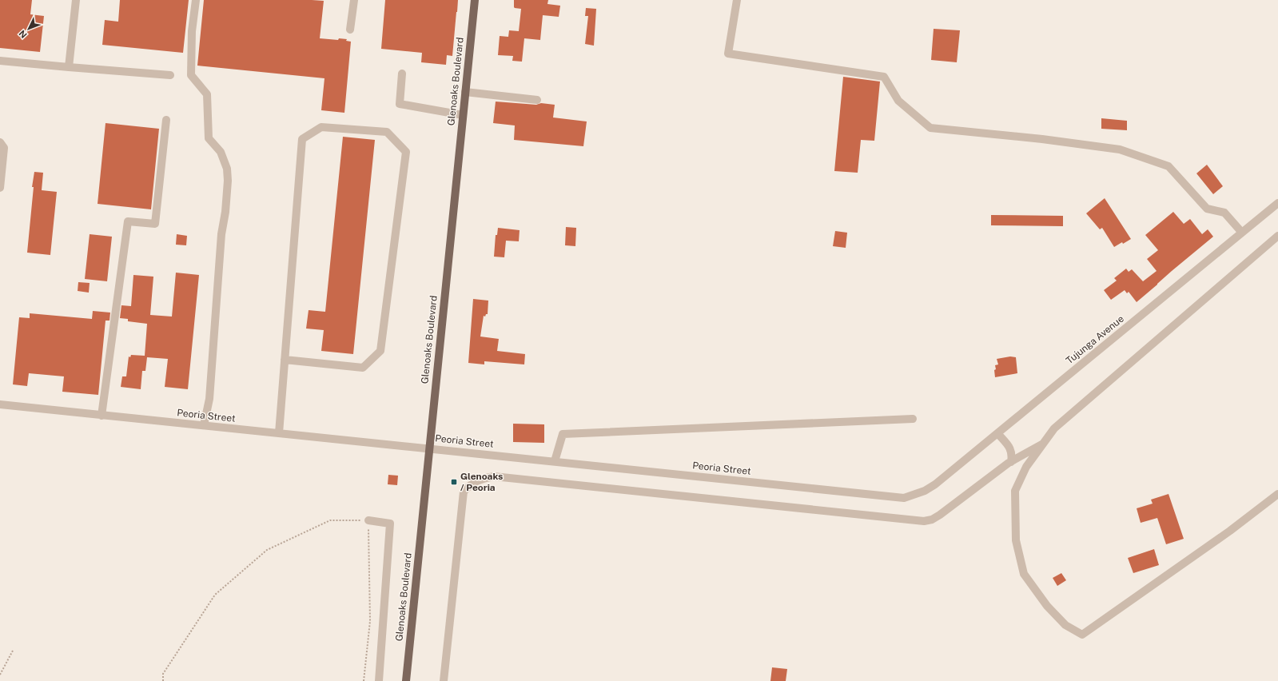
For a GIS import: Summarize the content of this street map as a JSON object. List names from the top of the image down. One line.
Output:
{"streets":{"main road":["Glenoaks Boulevard"],"street":["Tujunga Avenue","Peoria Street"]},"crossings":[["Glenoaks Boulevard","Peoria Street"],["Tujunga Avenue","Peoria Street"]],"places":{"transit":["Glenoaks / Peoria"]},"north":"bottom left"}
